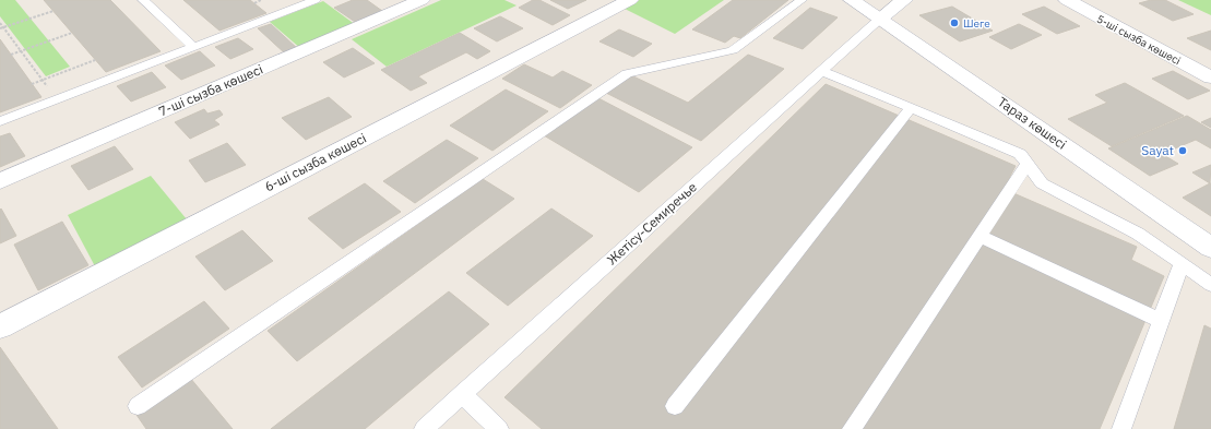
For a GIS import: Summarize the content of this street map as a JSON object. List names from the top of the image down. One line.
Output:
{"streets":{"street":["5-ші сызба көшесі","7-ші сызба көшесі","Тараз көшесі","6-ші сызба көшесі"],"lane":["Жетісу-Семиречье"]},"crossings":[["Тараз көшесі","Жетісу-Семиречье"]],"places":["Шеге","Sayat"]}
